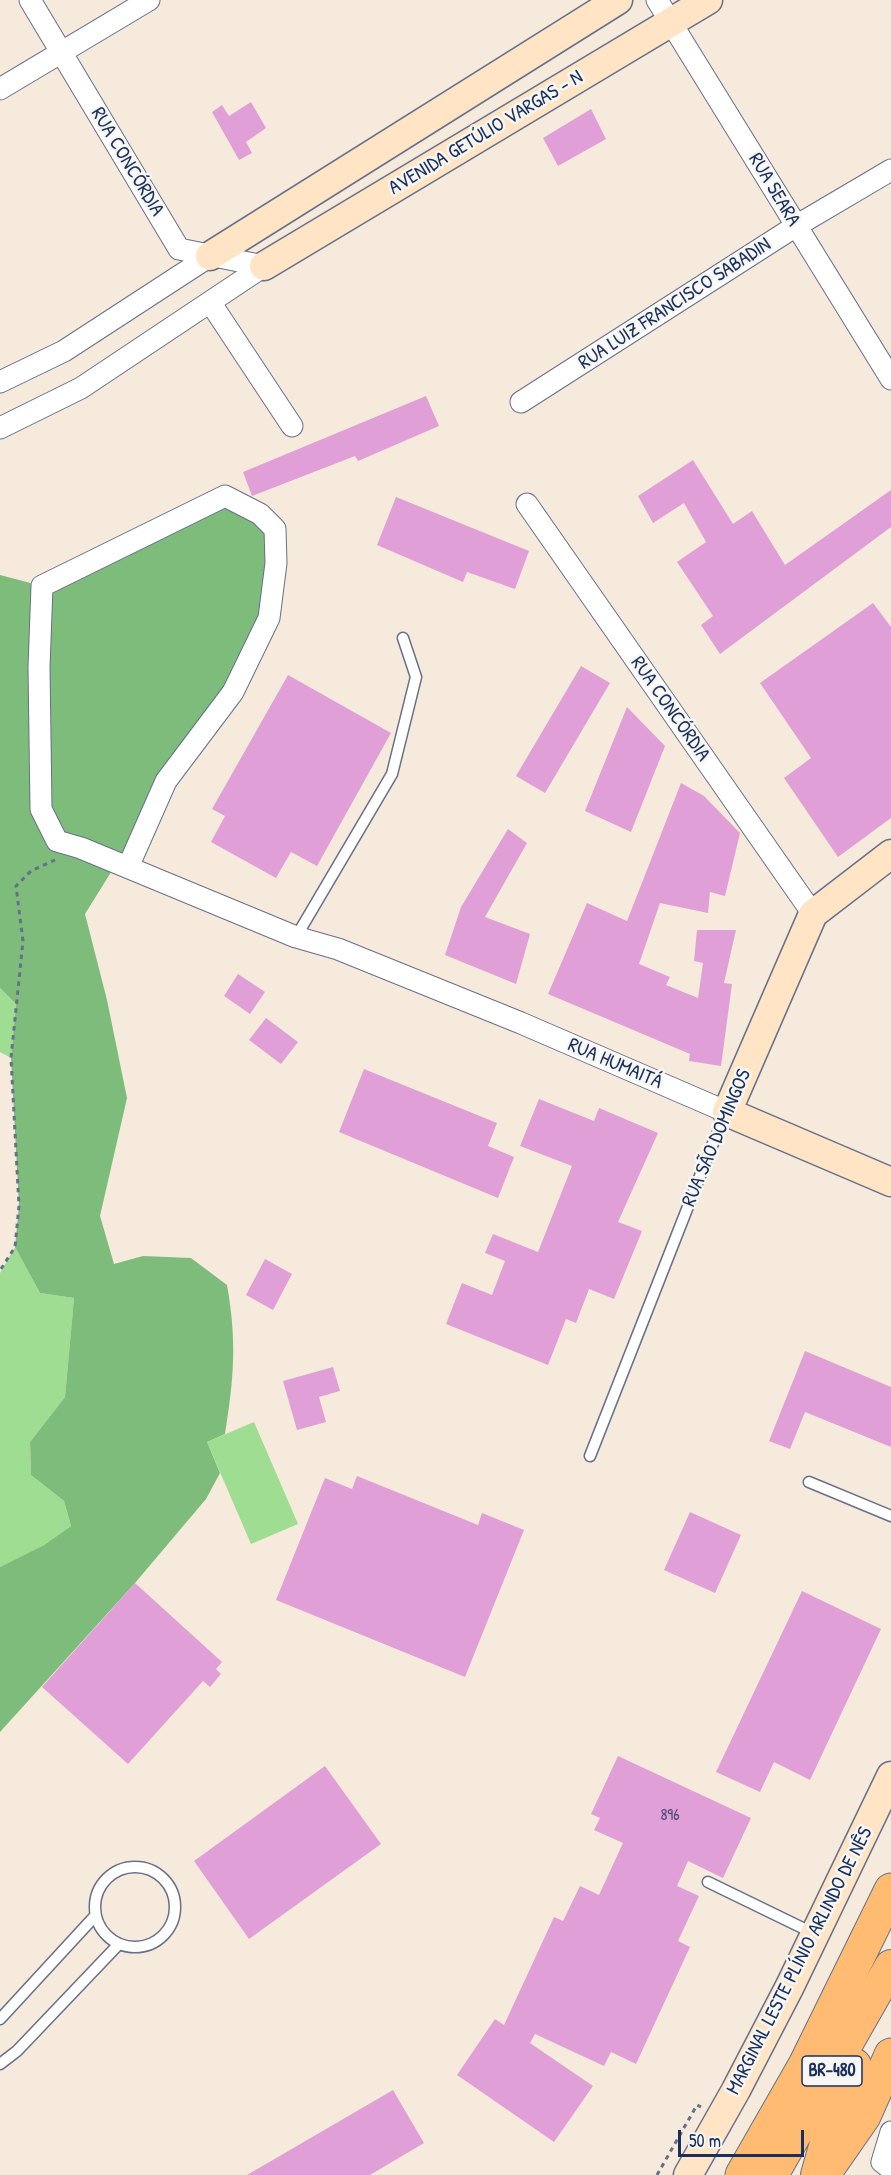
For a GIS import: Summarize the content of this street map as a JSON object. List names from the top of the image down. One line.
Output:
{"streets":{"highway":["BR-480"],"street":["AVENIDA GETÚLIO VARGAS - N","RUA CONCÓRDIA","RUA SEARA","RUA LUIZ FRANCISCO SABADIN","RUA HUMAITÁ","RUA SÃO DOMINGOS","MARGINAL LESTE PLÍNIO ARLINDO DE NÊS"]},"crossings":[["AVENIDA GETÚLIO VARGAS - N","RUA CONCÓRDIA"],["AVENIDA GETÚLIO VARGAS - N","RUA SEARA"],["RUA CONCÓRDIA","RUA SÃO DOMINGOS"],["RUA SEARA","RUA LUIZ FRANCISCO SABADIN"],["RUA HUMAITÁ","RUA SÃO DOMINGOS"]],"house_numbers":["896"],"scale_bar":"50 m"}
